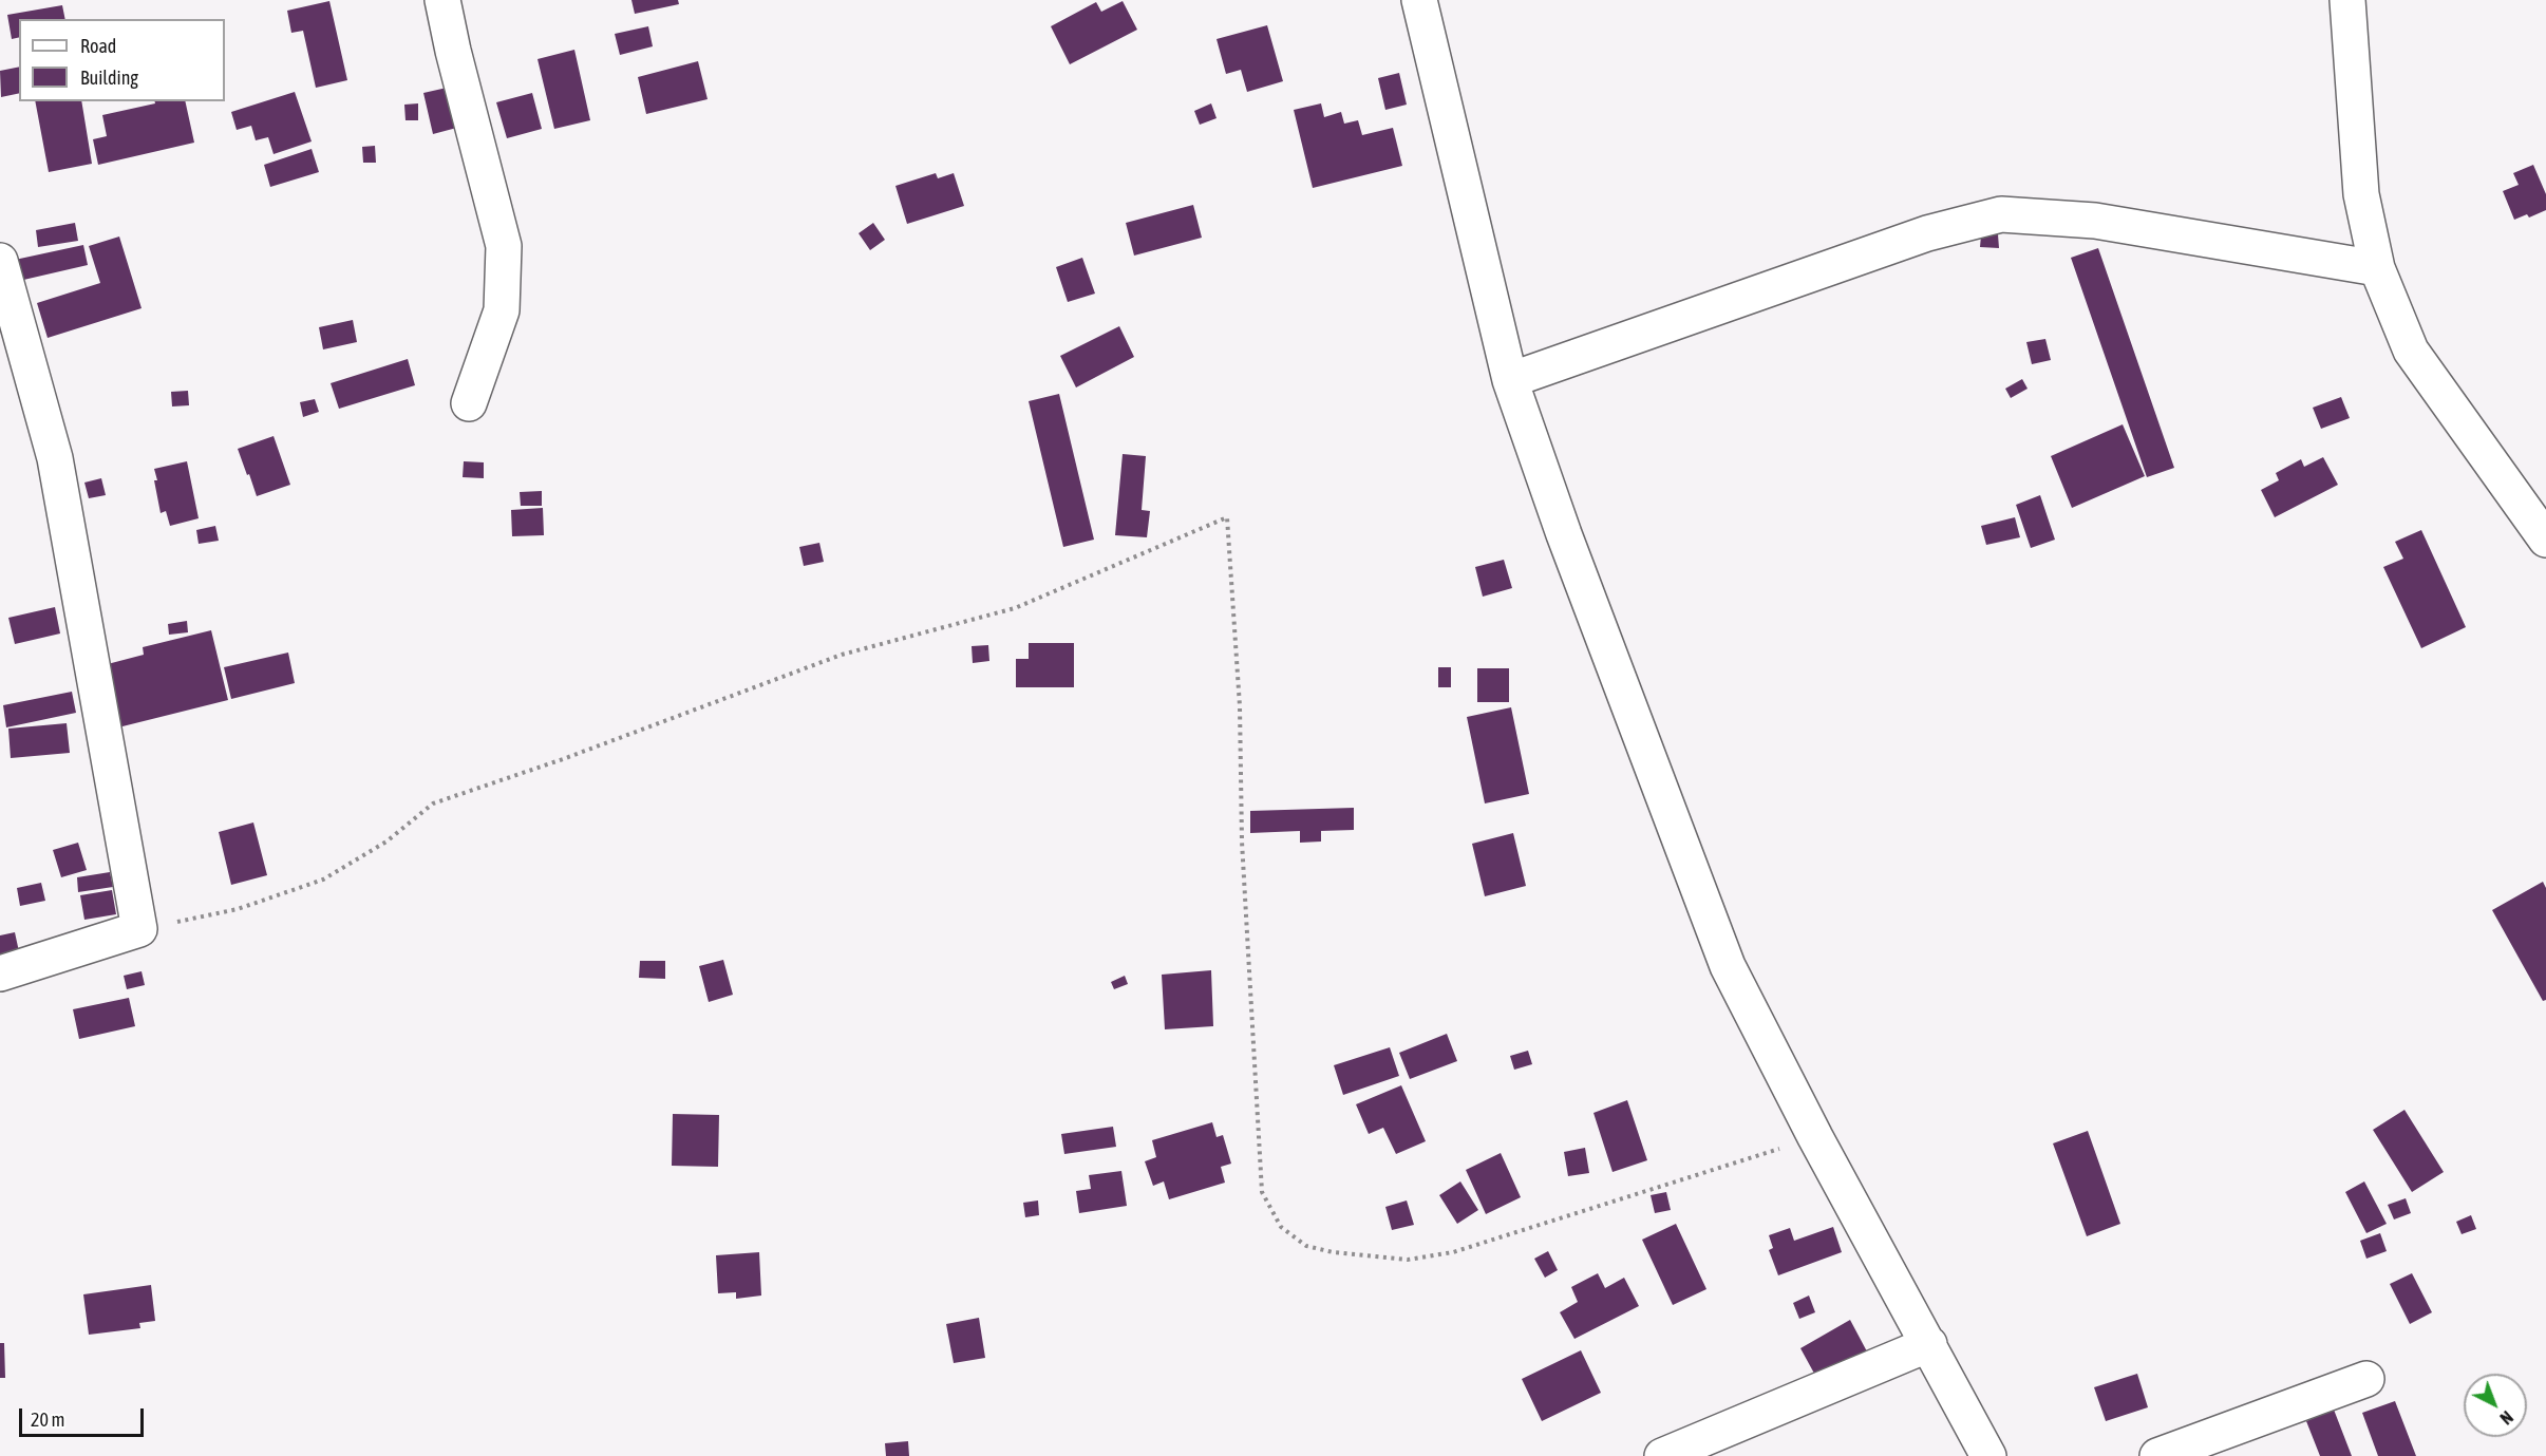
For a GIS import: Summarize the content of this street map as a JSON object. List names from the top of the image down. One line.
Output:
{"legend":["Road","Building"],"scale_bar":"20 m","north":"bottom right"}
